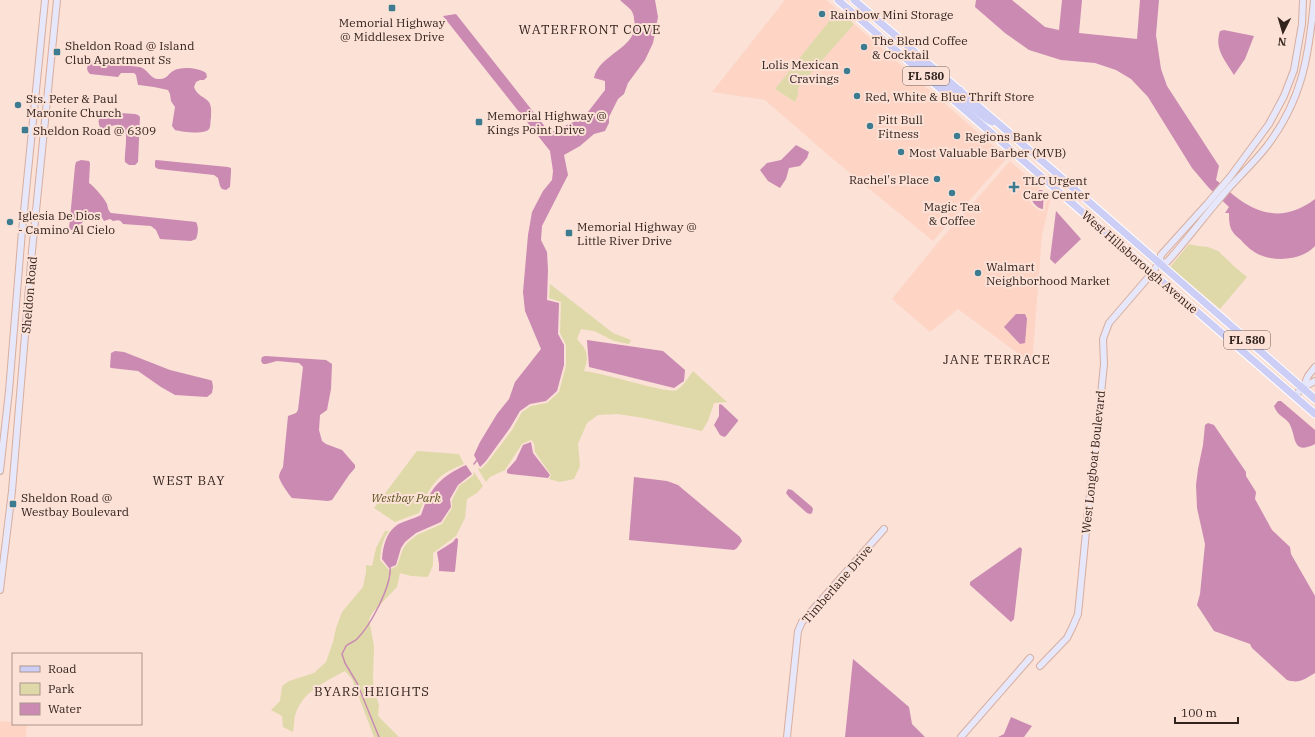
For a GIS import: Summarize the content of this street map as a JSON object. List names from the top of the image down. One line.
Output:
{"streets":{"main road":["FL 580","West Hillsborough Avenue"],"street":["Sheldon Road","West Longboat Boulevard","Timberlane Drive"]},"crossings":[["West Hillsborough Avenue","West Longboat Boulevard"]],"districts":["WATERFRONT COVE","JANE TERRACE","WEST BAY","BYARS HEIGHTS"],"parks":["Westbay Park"],"places":{"transit":["Memorial Highway @ Middlesex Drive","Sheldon Road @ Island Club Apartment Ss","Memorial Highway @ Kings Point Drive","Sheldon Road @ 6309","Memorial Highway @ Little River Drive","Sheldon Road @ Westbay Boulevard"],"other":["Rainbow Mini Storage","The Blend Coffee & Cocktail","Lolis Mexican Cravings","Red, White & Blue Thrift Store","Sts. Peter & Paul Maronite Church","Pitt Bull Fitness","Regions Bank","Most Valuable Barber (MVB)","Rachel's Place","Magic Tea & Coffee","Iglesia De Dios - Camino Al Cielo","Walmart Neighborhood Market"],"health":["TLC Urgent Care Center"]},"legend":["Road","Park","Water"],"scale_bar":"100 m","north":"bottom"}
